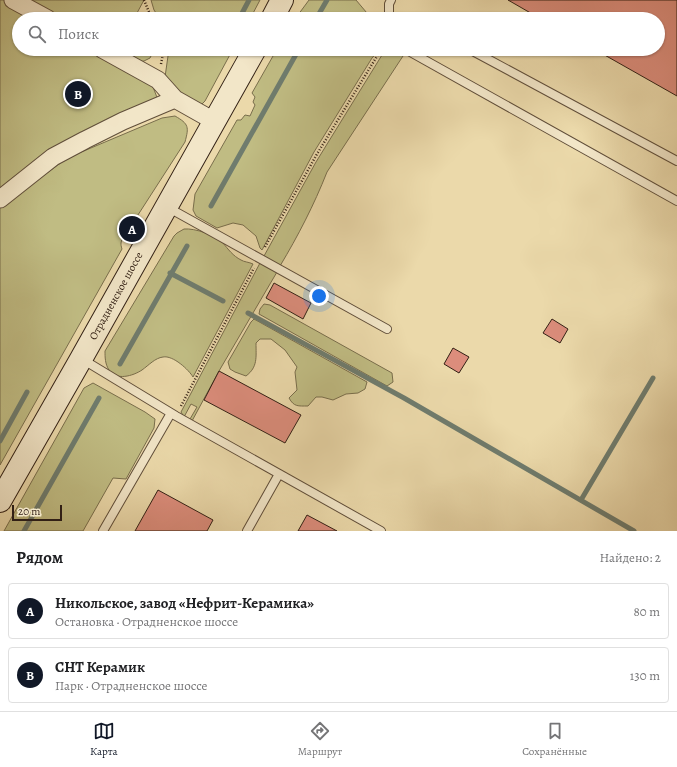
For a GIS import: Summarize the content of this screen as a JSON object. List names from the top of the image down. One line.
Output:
{"streets":{"main road":["Отрадненское шоссе"]},"scale_bar":"20 m","page":{"search":"Поиск","pins":["B","A"],"scale":"20 m","heading":["Рядом","Найдено: 2"],"list":[{"mark":"A","name":"Никольское, завод «Нефрит-Керамика»","note":"Остановка · Отрадненское шоссе","value":"80 m"},{"mark":"B","name":"СНТ Керамик","note":"Парк · Отрадненское шоссе","value":"130 m"}],"nav":["Карта","Маршрут","Сохранённые"]}}
